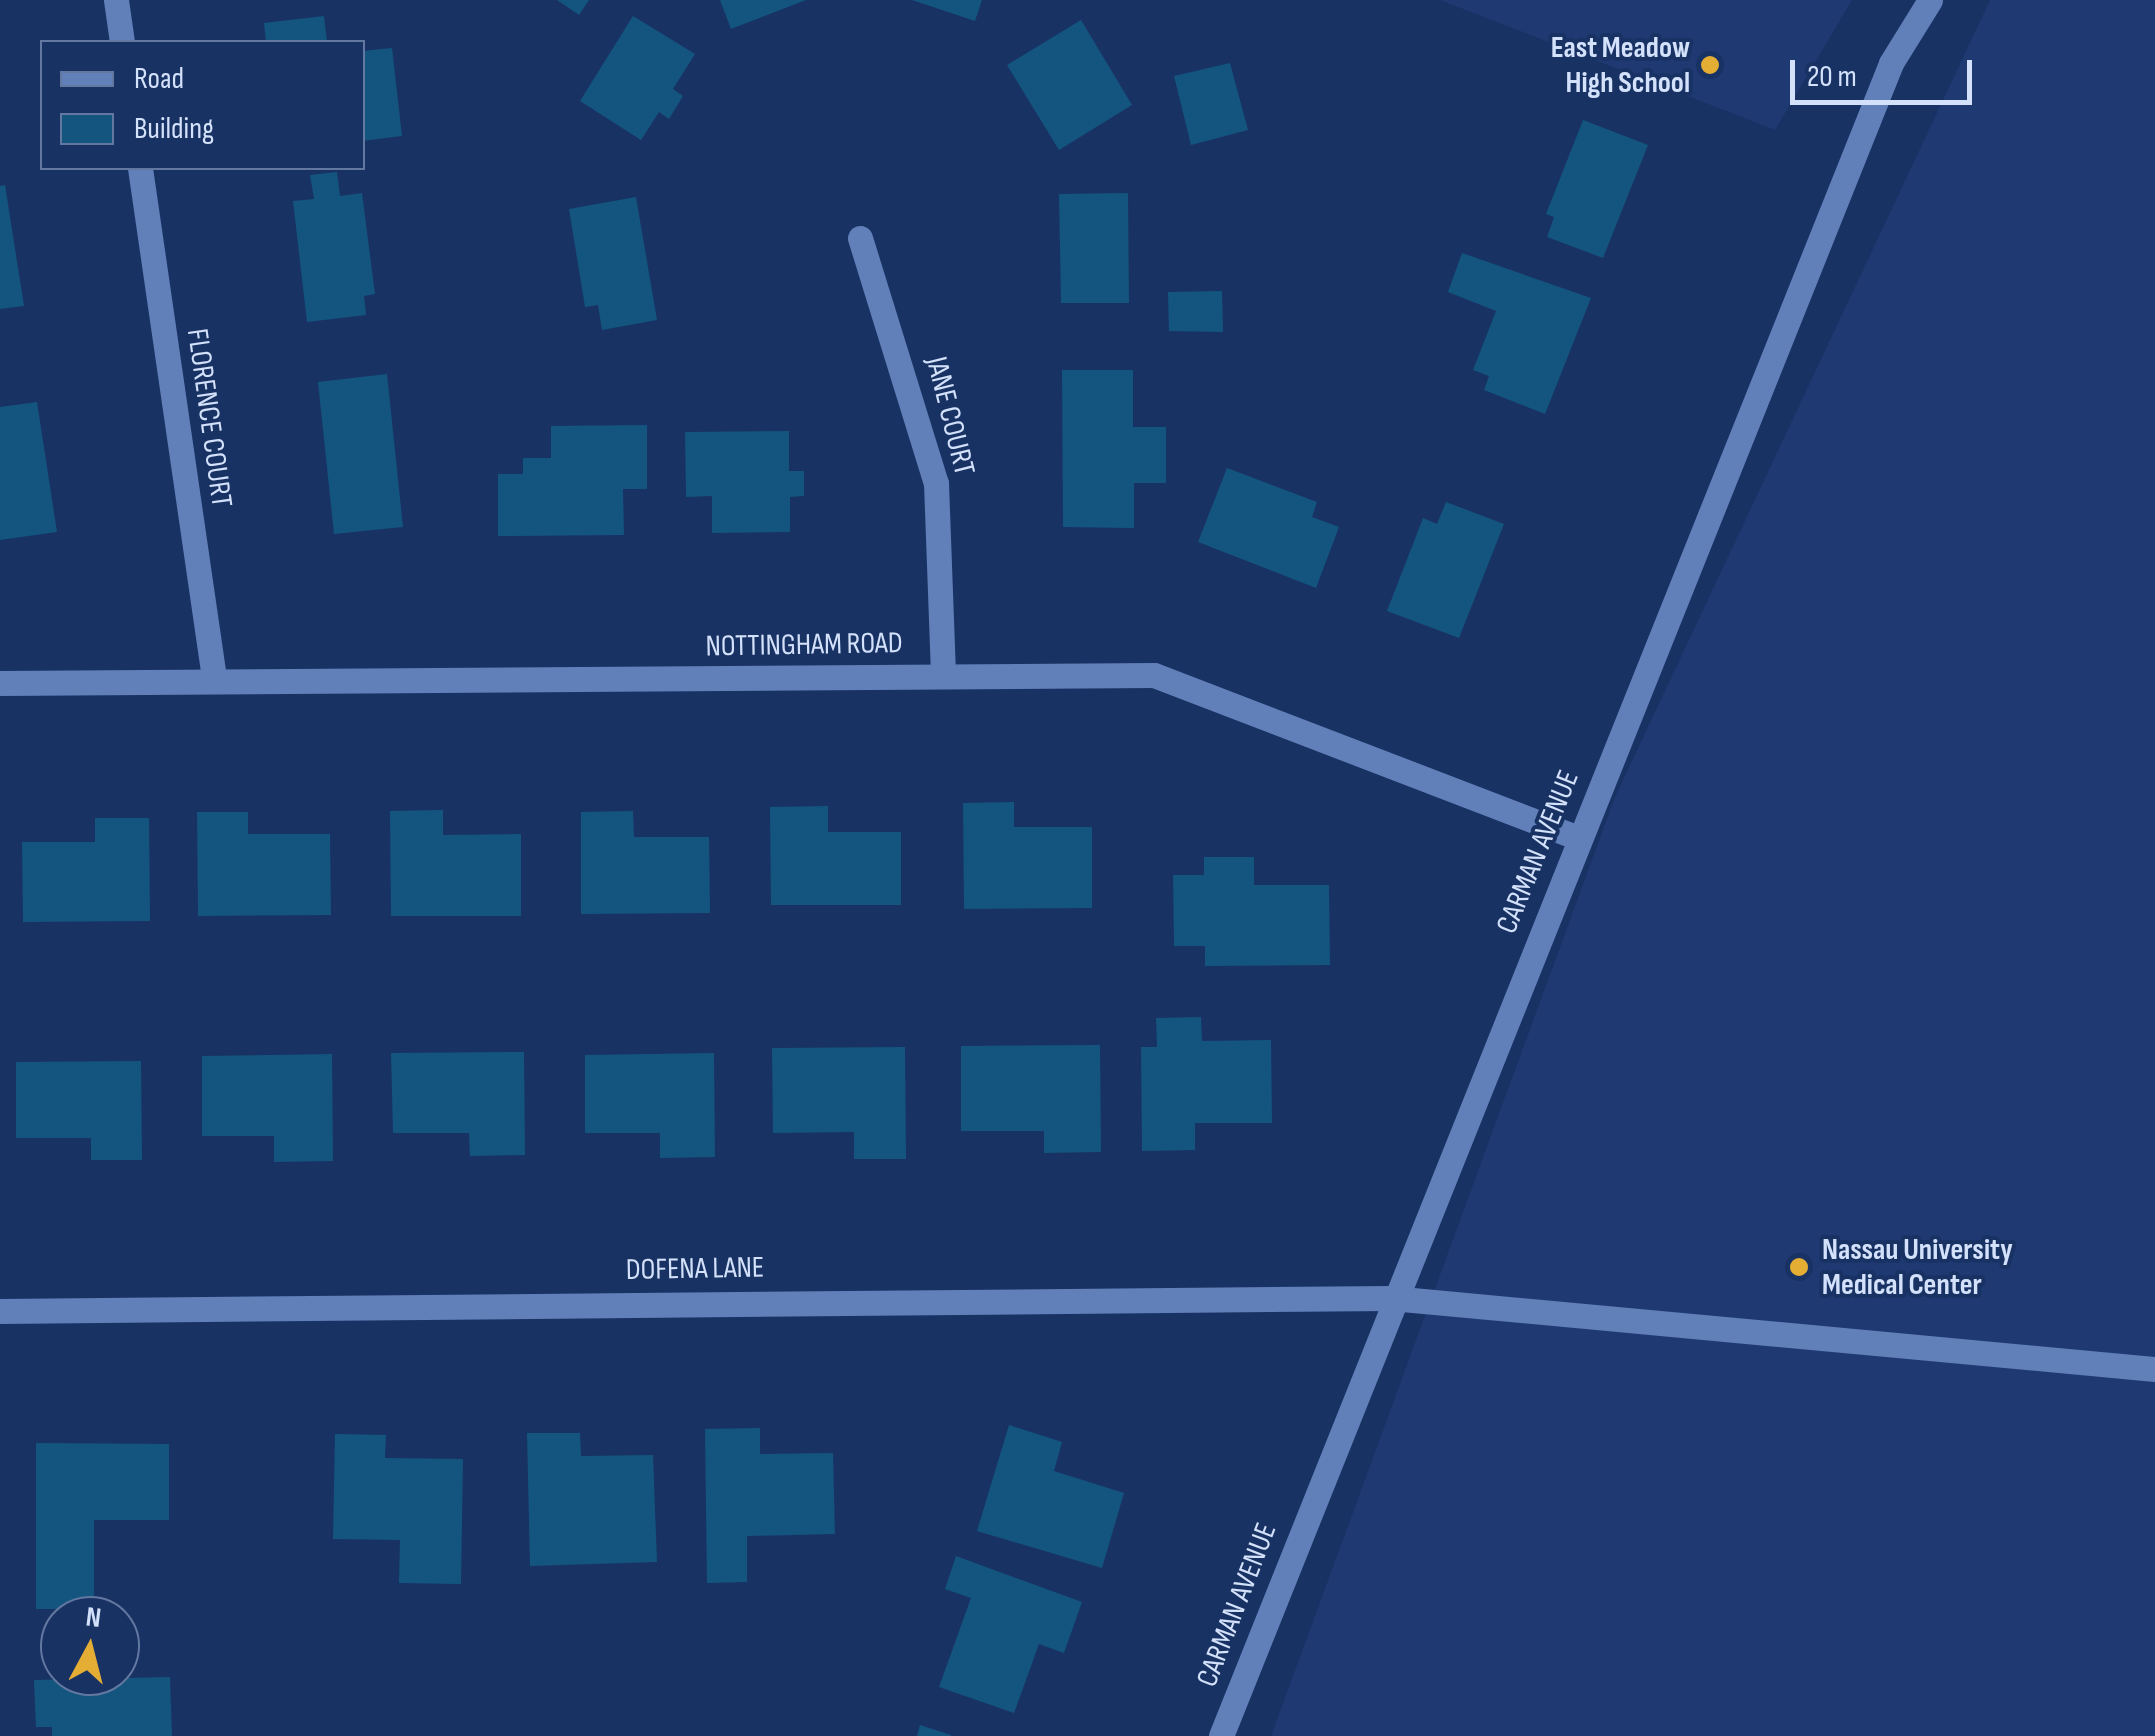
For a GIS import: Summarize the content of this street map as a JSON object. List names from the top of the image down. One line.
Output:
{"streets":{"street":["JANE COURT","FLORENCE COURT","NOTTINGHAM ROAD","CARMAN AVENUE","DOFENA LANE"]},"crossings":[["JANE COURT","NOTTINGHAM ROAD"],["FLORENCE COURT","NOTTINGHAM ROAD"],["NOTTINGHAM ROAD","CARMAN AVENUE"],["CARMAN AVENUE","DOFENA LANE"]],"places":["East Meadow High School","Nassau University Medical Center"],"legend":["Road","Building"],"scale_bar":"20 m","north":"top"}
